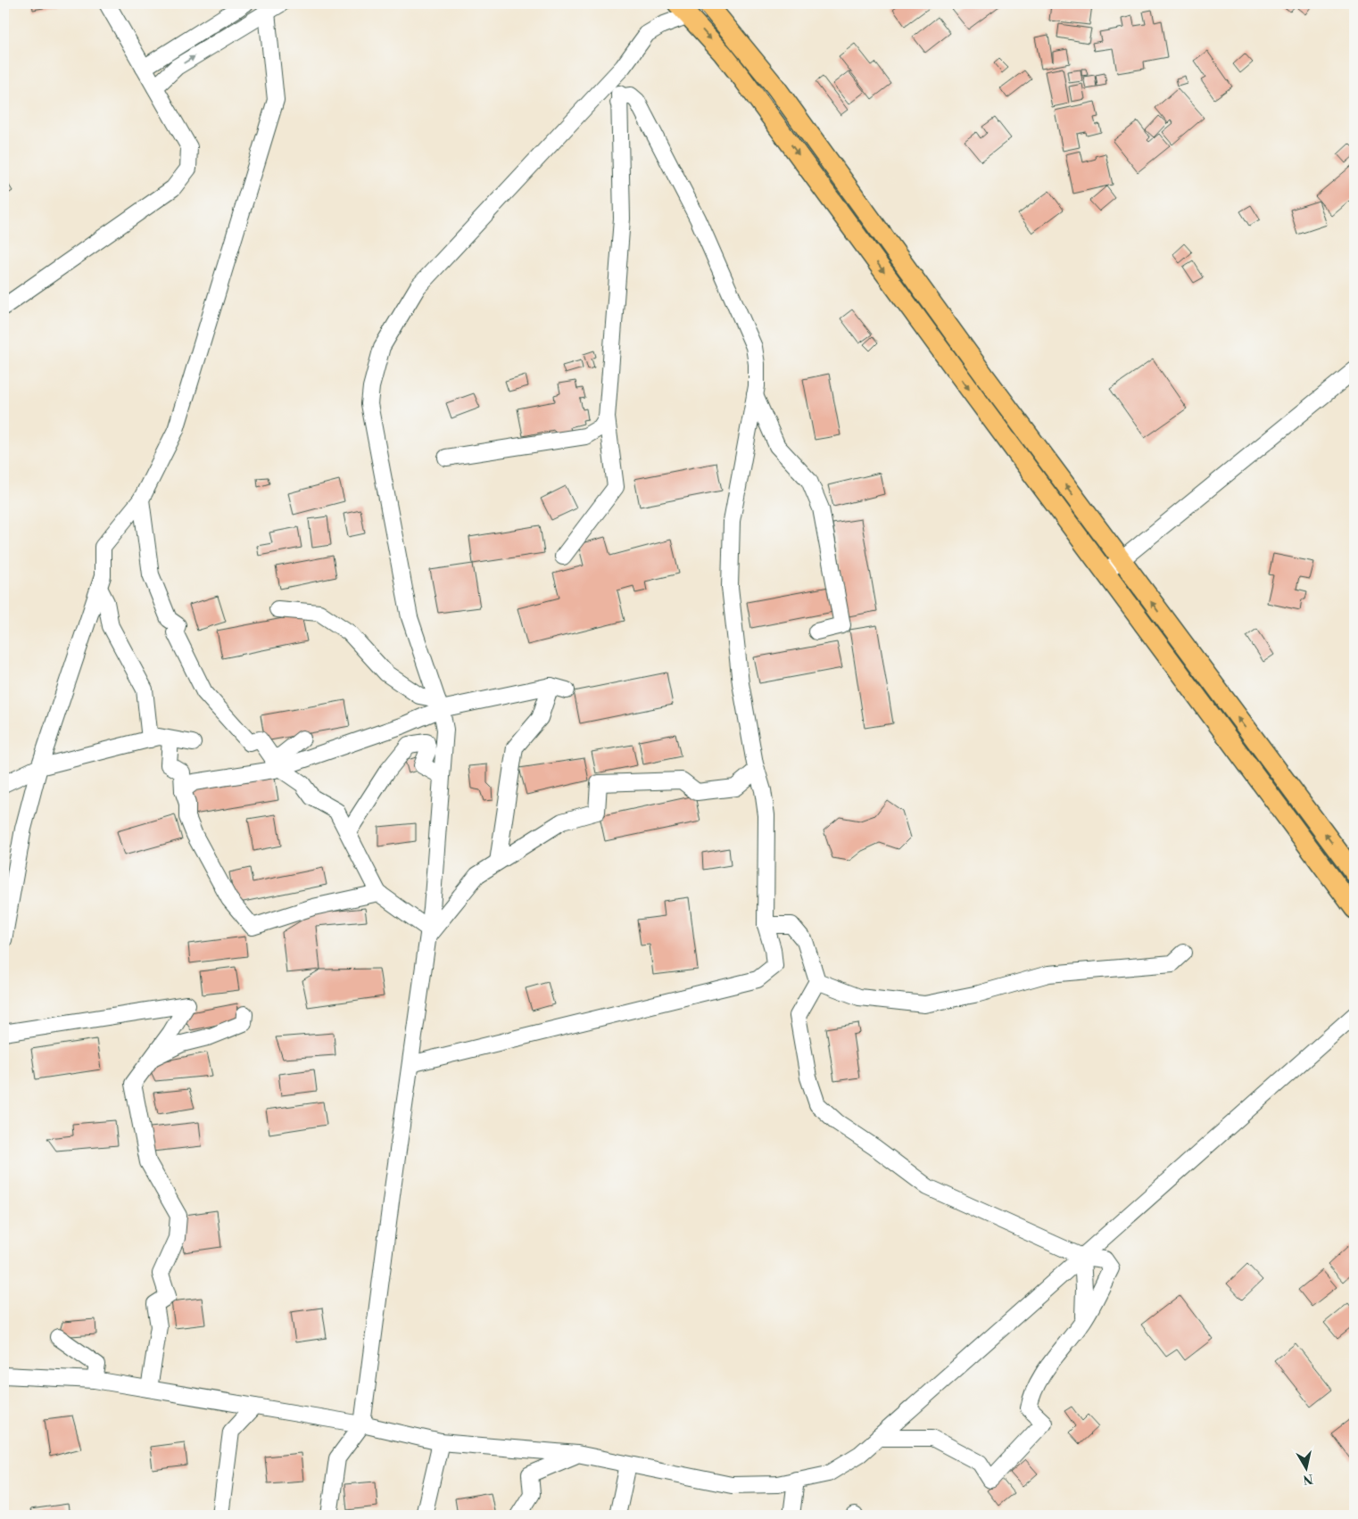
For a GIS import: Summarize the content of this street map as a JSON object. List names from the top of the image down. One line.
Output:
{"north":"bottom"}
